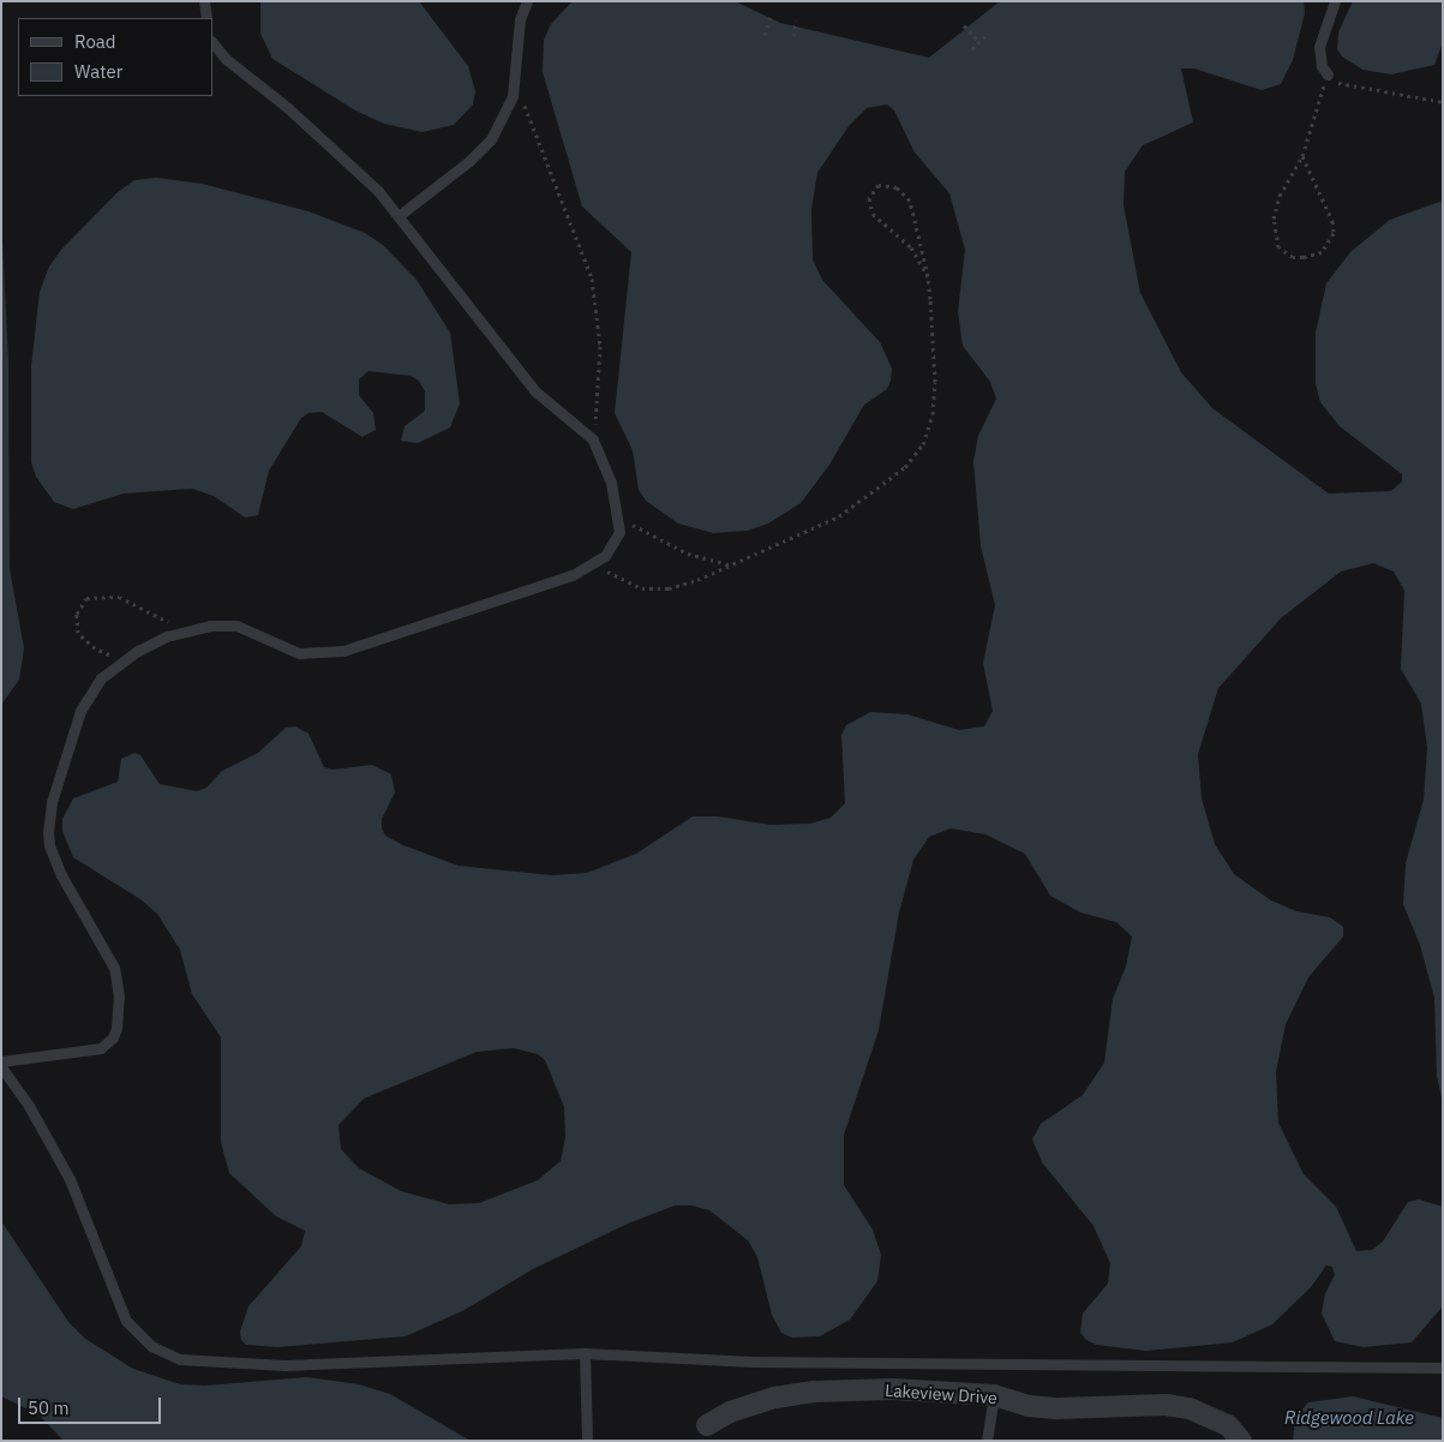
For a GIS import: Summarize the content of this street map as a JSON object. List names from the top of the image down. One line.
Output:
{"streets":{"street":["Lakeview Drive"]},"water":["Ridgewood Lake"],"legend":["Road","Water"],"scale_bar":"50 m"}
